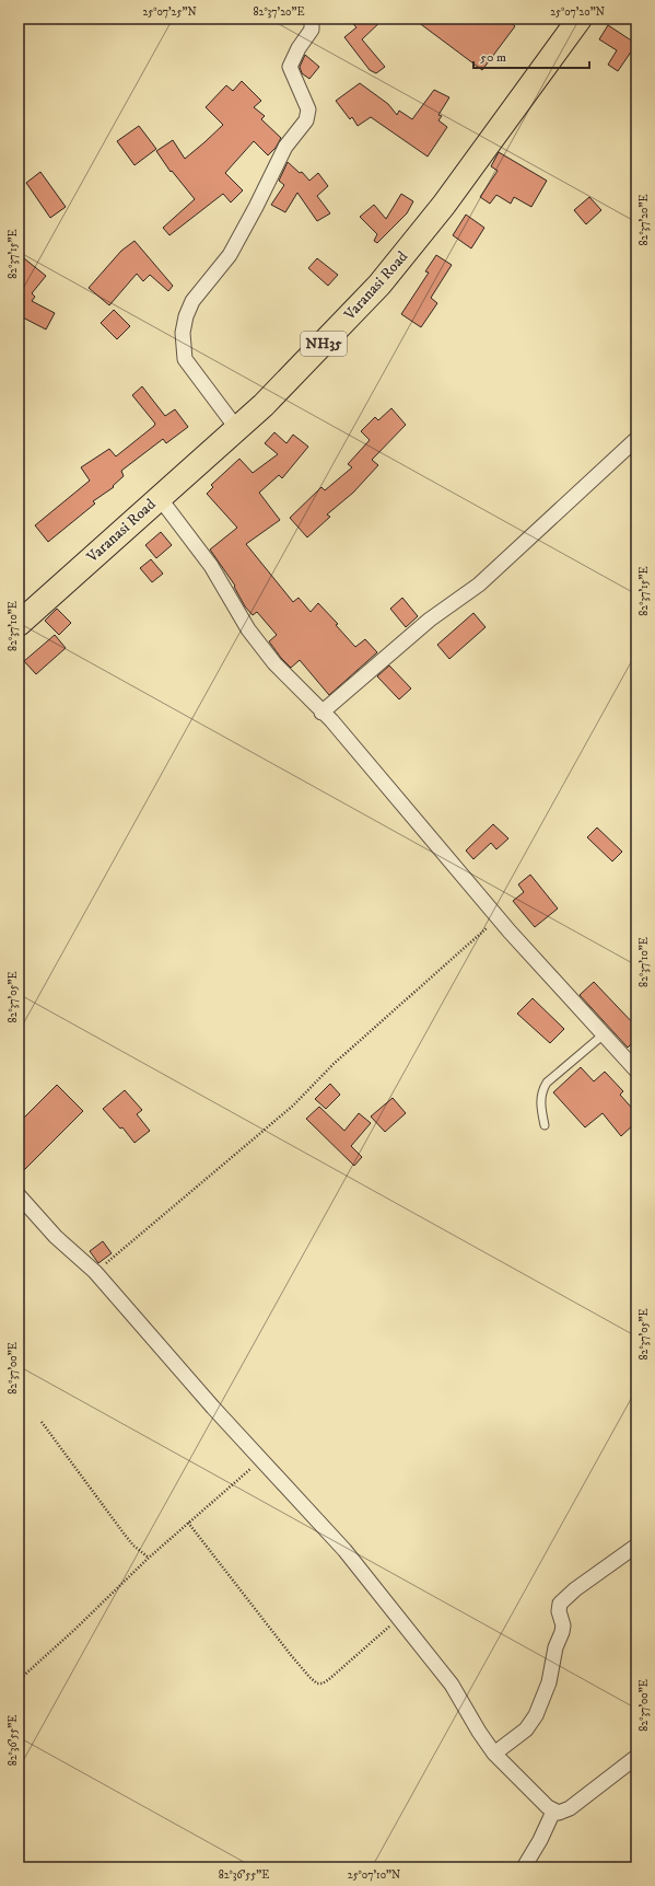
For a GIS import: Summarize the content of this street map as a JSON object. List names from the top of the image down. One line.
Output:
{"streets":{"highway":["Varanasi Road","NH35"]},"scale_bar":"50 m","coordinates":["25°07'25\"N","82°37'20\"E","25°07'20\"N","82°37'15\"E","82°37'10\"E","82°37'05\"E","82°37'00\"E","82°36'55\"E","25°07'10\"N"]}
